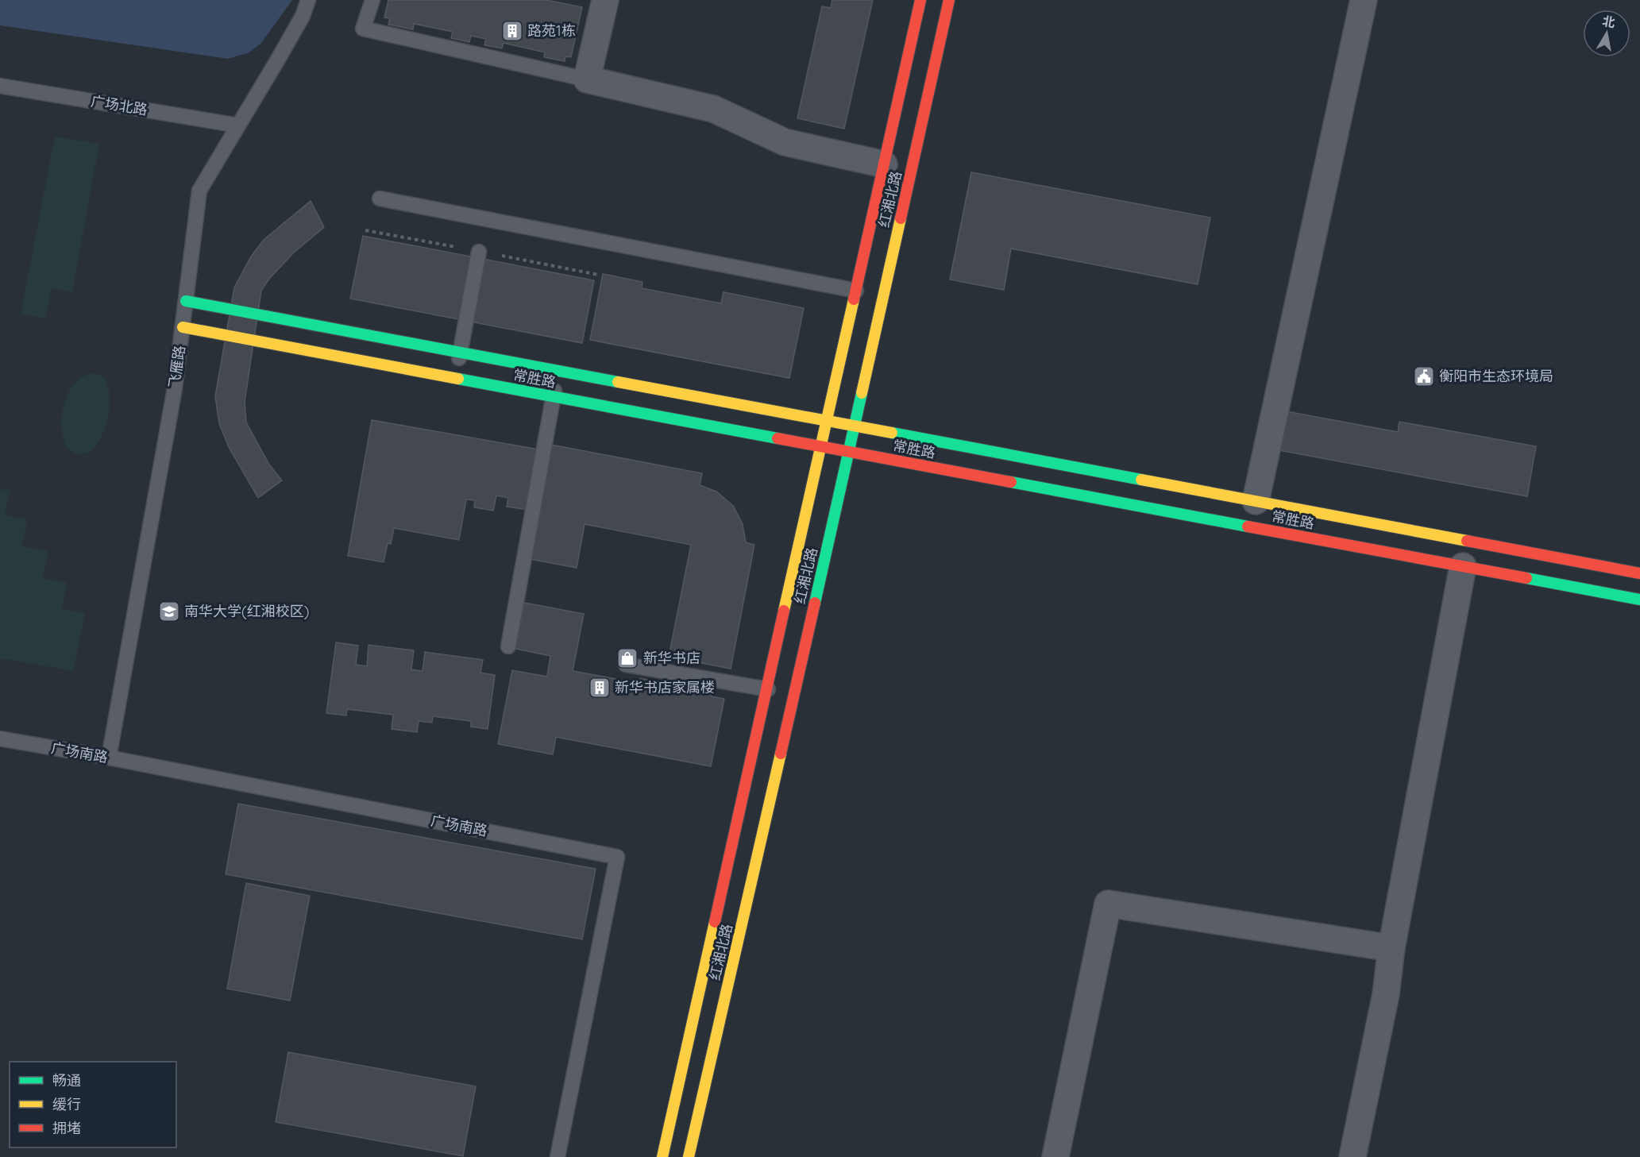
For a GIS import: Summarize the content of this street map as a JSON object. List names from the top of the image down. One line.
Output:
{"streets":{"street":["红湘北路","常胜路"],"lane":["广场北路","飞雁路","广场南路"]},"crossings":[["广场北路","飞雁路"],["红湘北路","常胜路"],["飞雁路","常胜路"],["飞雁路","广场南路"]],"places":{"building":["路苑1栋","新华书店家属楼"],"public building":["衡阳市生态环境局"],"school or university":["南华大学(红湘校区)"],"shop":["新华书店"]},"legend":["畅通","缓行","拥堵"],"north":"top"}
